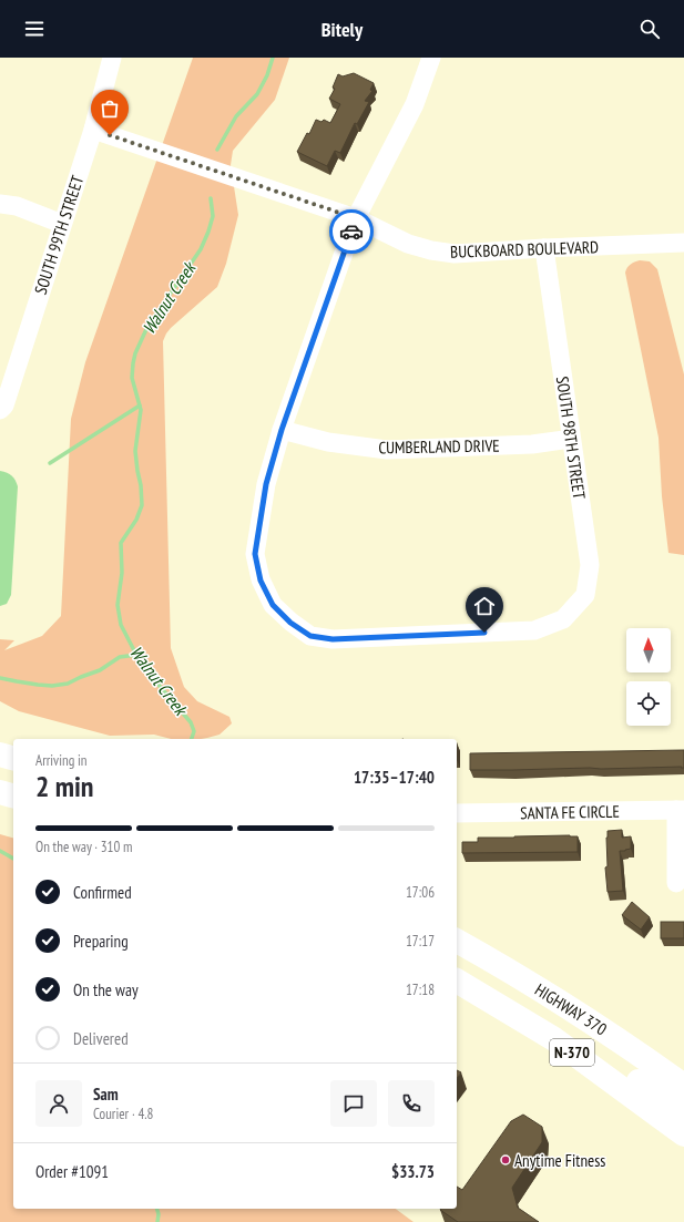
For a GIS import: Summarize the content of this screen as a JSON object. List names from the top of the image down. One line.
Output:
{"streets":{"highway":["HIGHWAY 370","N-370"],"street":["SOUTH 99TH STREET","BUCKBOARD BOULEVARD","SOUTH 98TH STREET","CUMBERLAND DRIVE","SANTA FE CIRCLE"]},"crossings":[["SOUTH 99TH STREET","BUCKBOARD BOULEVARD"],["BUCKBOARD BOULEVARD","SOUTH 98TH STREET"],["SOUTH 98TH STREET","CUMBERLAND DRIVE"]],"water":["Walnut Creek"],"places":["Anytime Fitness"],"north":"top","page":{"header":"Bitely","heading":["2 min","Arriving in","17:35–17:40"],"panel":["Sam","Courier · 4.8","Order #1091","$33.73"],"bar":"On the way · 310 m","list":[["Confirmed","17:06"],["Preparing","17:17"],["On the way","17:18"],"Delivered"]}}
